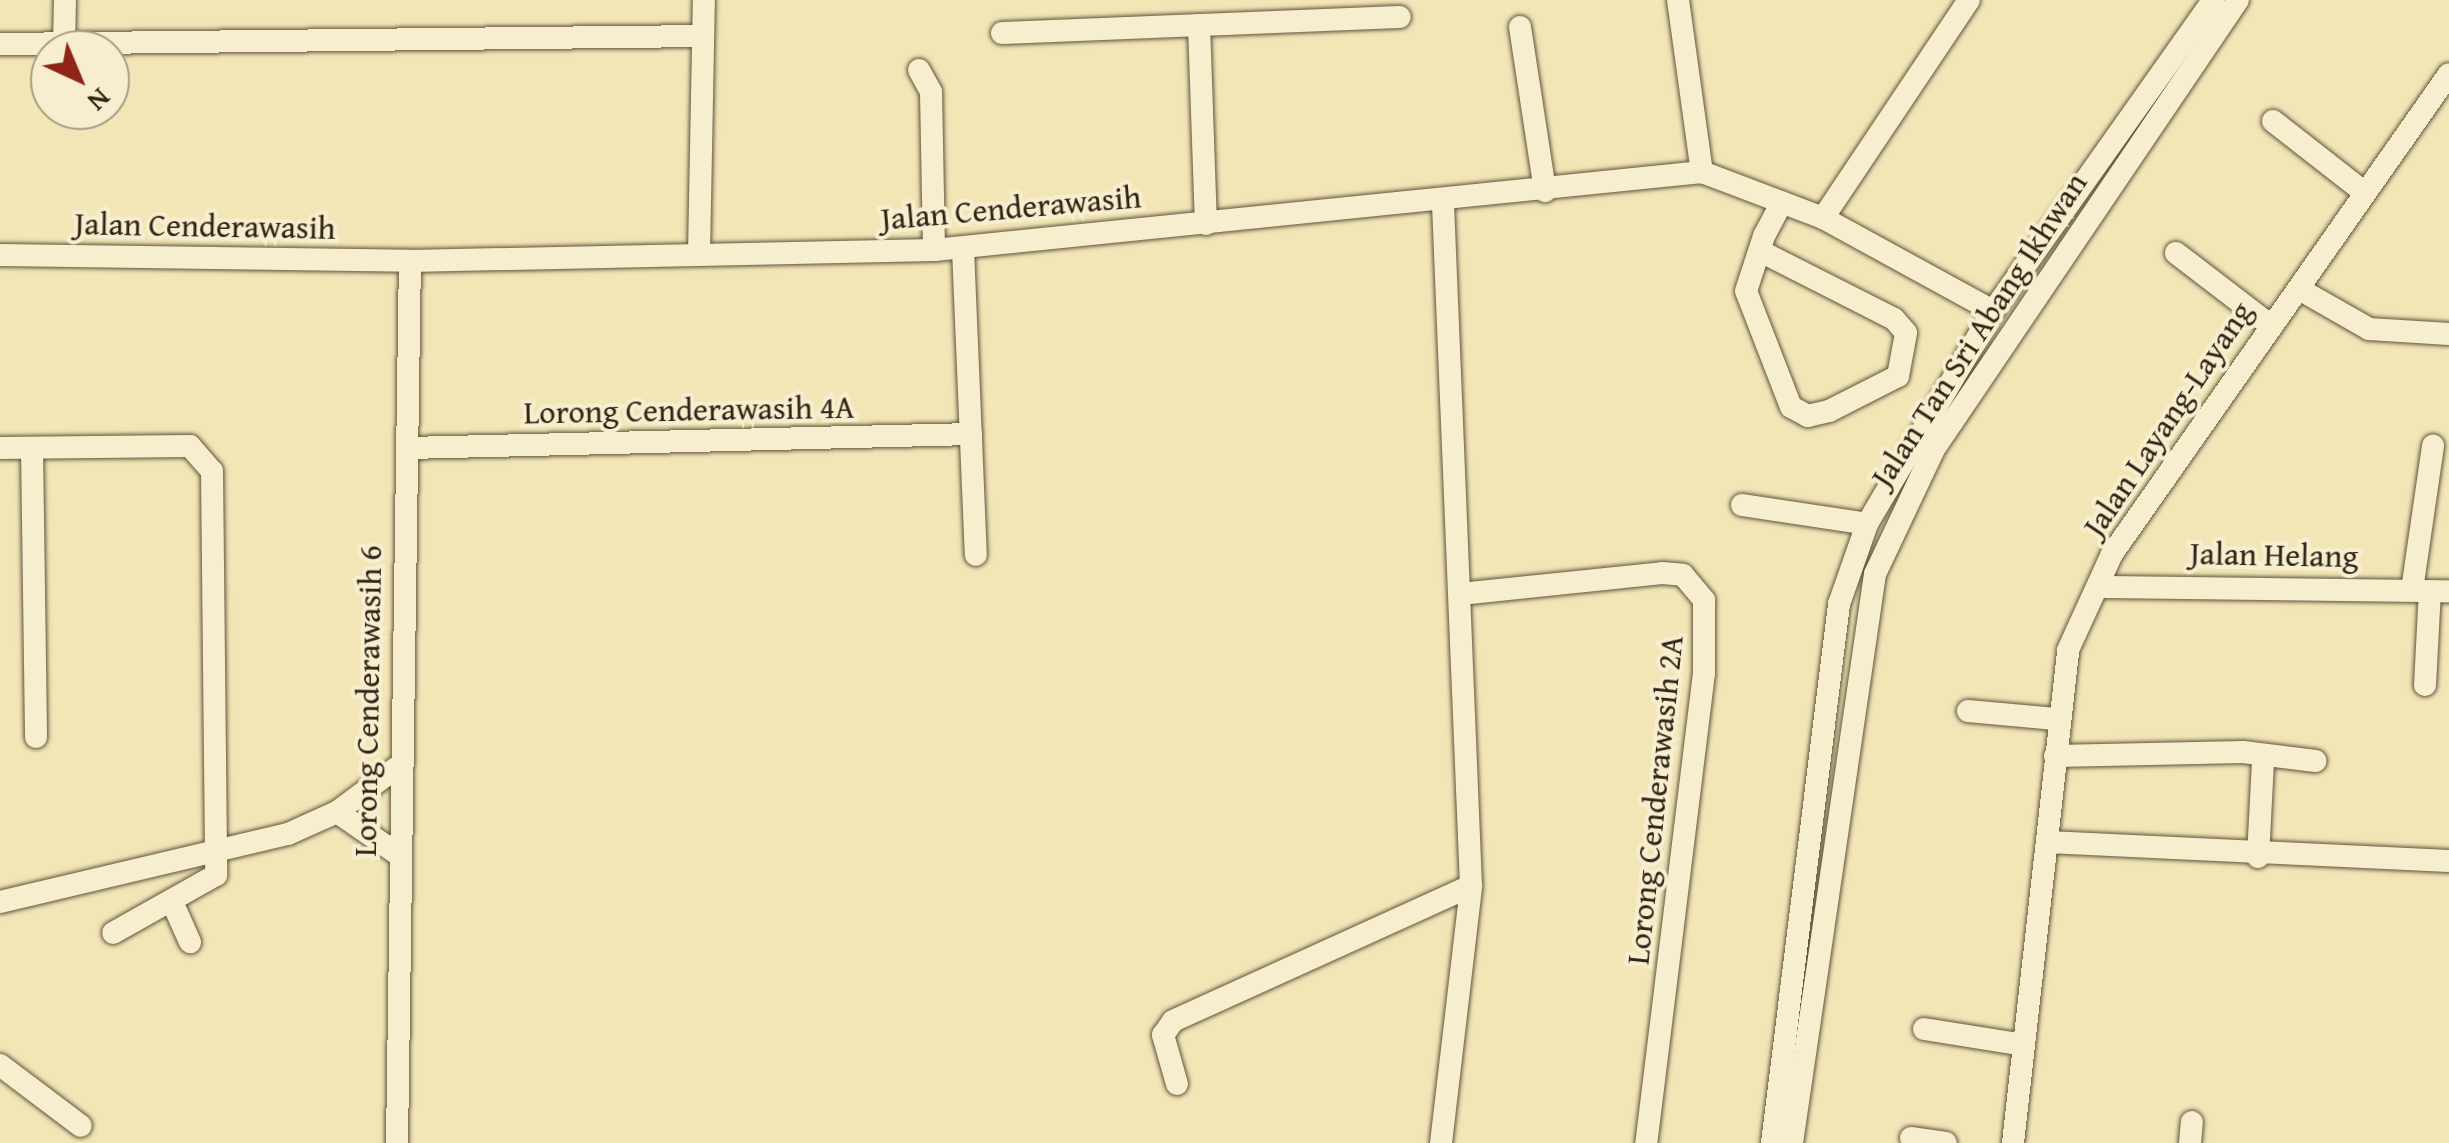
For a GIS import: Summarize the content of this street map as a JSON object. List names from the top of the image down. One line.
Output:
{"streets":{"street":["Jalan Cenderawasih","Jalan Tan Sri Abang Ikhwan","Lorong Cenderawasih 4A","Jalan Layang-Layang","Jalan Helang","Lorong Cenderawasih 6","Lorong Cenderawasih 2A"]},"crossings":[["Jalan Cenderawasih","Jalan Tan Sri Abang Ikhwan"],["Jalan Cenderawasih","Lorong Cenderawasih 6"],["Lorong Cenderawasih 4A","Lorong Cenderawasih 6"],["Jalan Layang-Layang","Jalan Helang"]],"north":"bottom right"}
